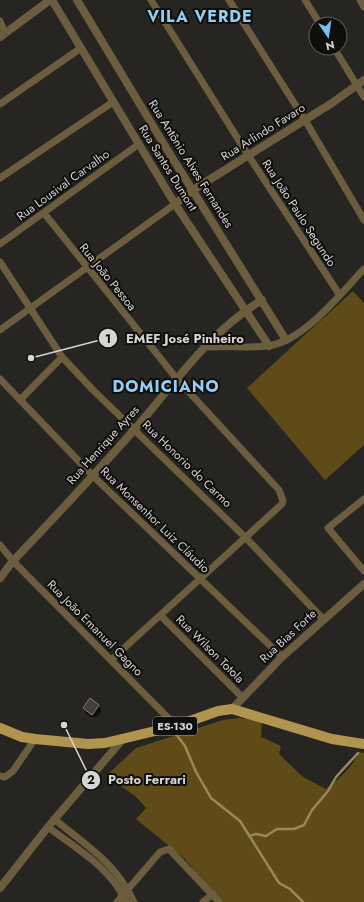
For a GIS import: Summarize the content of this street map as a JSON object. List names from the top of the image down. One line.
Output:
{"streets":{"main road":["ES-130"],"street":["Rua Arlindo Favaro","Rua Antônio Alves Fernandes","Rua Santos Dumont","Rua Lousival Carvalho","Rua João Paulo Segundo","Rua João Pessoa","Rua Henrique Ayres","Rua Honorio do Carmo","Rua Monsenhor Luiz Cláudio","Rua João Emanuel Gagno","Rua Bias Forte","Rua Wilson Totola"]},"crossings":[["Rua Arlindo Favaro","Rua Antônio Alves Fernandes"],["Rua Arlindo Favaro","Rua Santos Dumont"],["Rua Arlindo Favaro","Rua João Paulo Segundo"],["Rua Antônio Alves Fernandes","Rua Henrique Ayres"],["Rua Santos Dumont","Rua Lousival Carvalho"],["Rua Santos Dumont","Rua Henrique Ayres"],["Rua Lousival Carvalho","Rua João Pessoa"],["Rua João Pessoa","Rua Henrique Ayres"],["Rua João Pessoa","Rua Honorio do Carmo"],["Rua Henrique Ayres","Rua Honorio do Carmo"],["Rua Henrique Ayres","Rua Monsenhor Luiz Cláudio"],["Rua Henrique Ayres","Rua João Emanuel Gagno"],["Rua Honorio do Carmo","Rua Bias Forte"],["Rua Monsenhor Luiz Cláudio","Rua Bias Forte"],["Rua João Emanuel Gagno","ES-130"],["Rua Bias Forte","Rua Wilson Totola"],["Rua Bias Forte","ES-130"]],"districts":["VILA VERDE","DOMICIANO"],"places":["EMEF José Pinheiro","Posto Ferrari"],"north":"bottom"}
